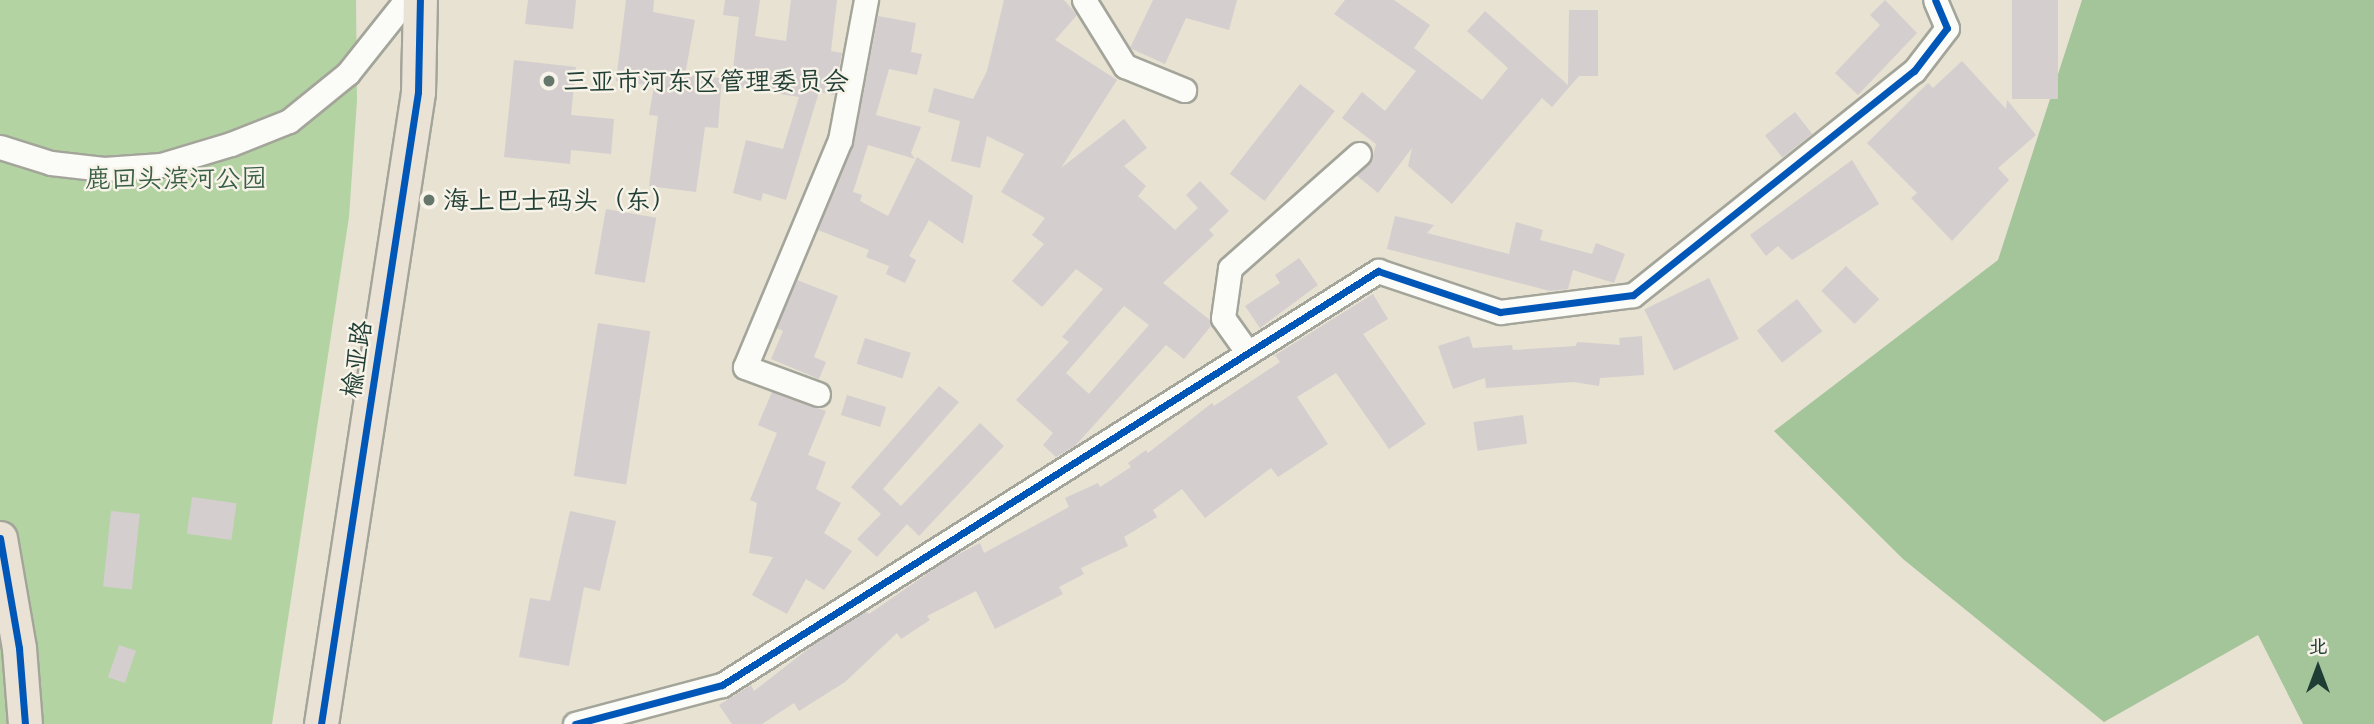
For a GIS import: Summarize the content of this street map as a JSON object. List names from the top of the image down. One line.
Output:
{"streets":{"highway":["榆亚路"]},"parks":["鹿回头滨河公园"],"places":["三亚市河东区管理委员会","海上巴士码头（东）"],"north":"top"}
